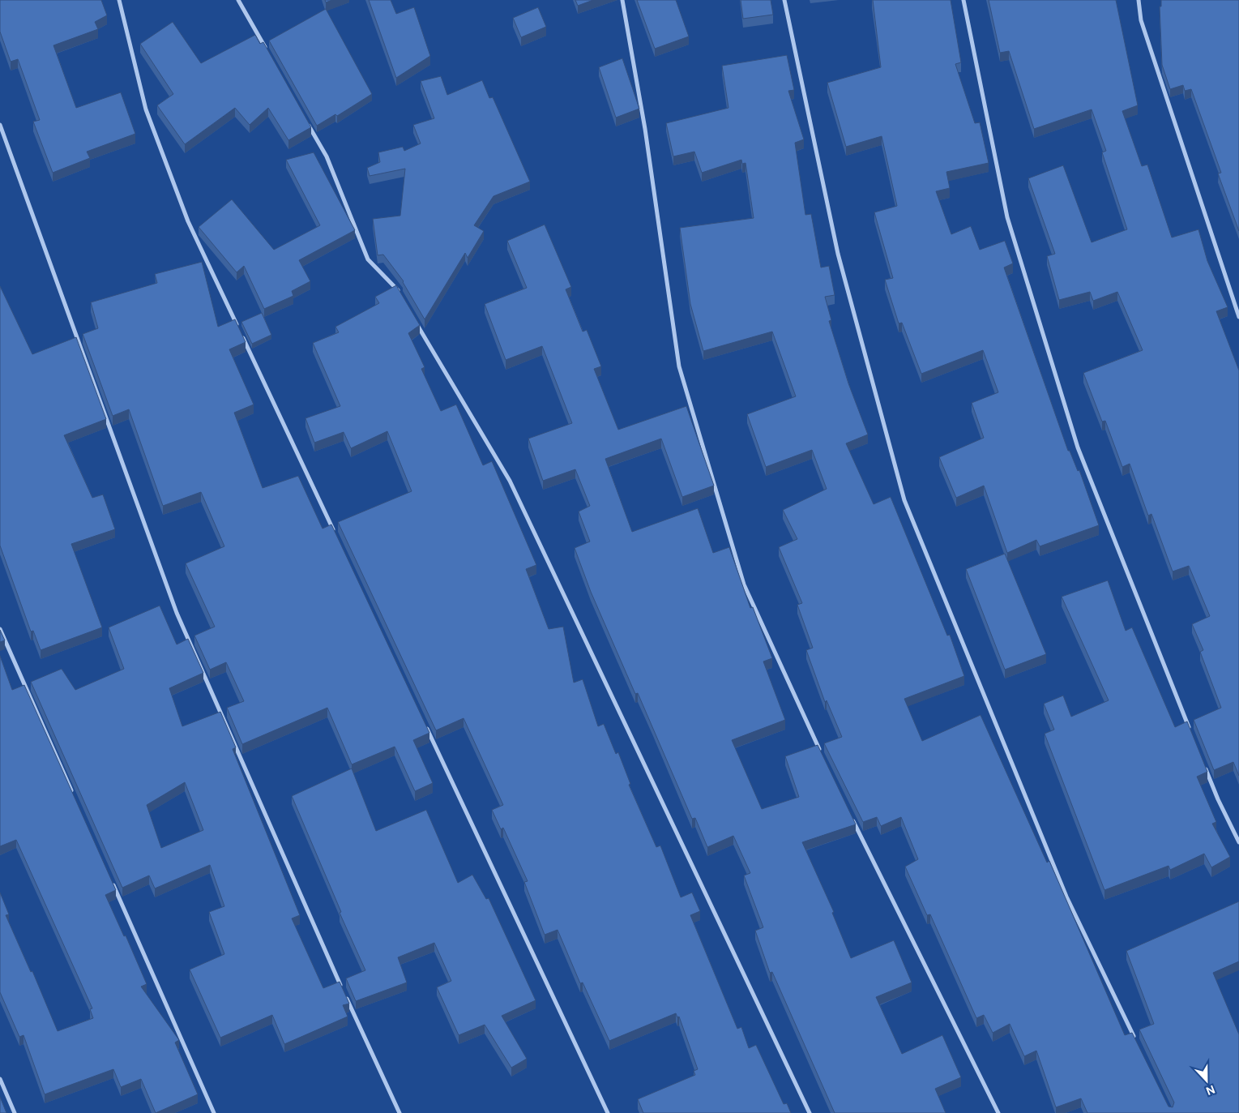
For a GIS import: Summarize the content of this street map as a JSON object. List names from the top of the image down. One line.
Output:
{"north":"bottom"}
